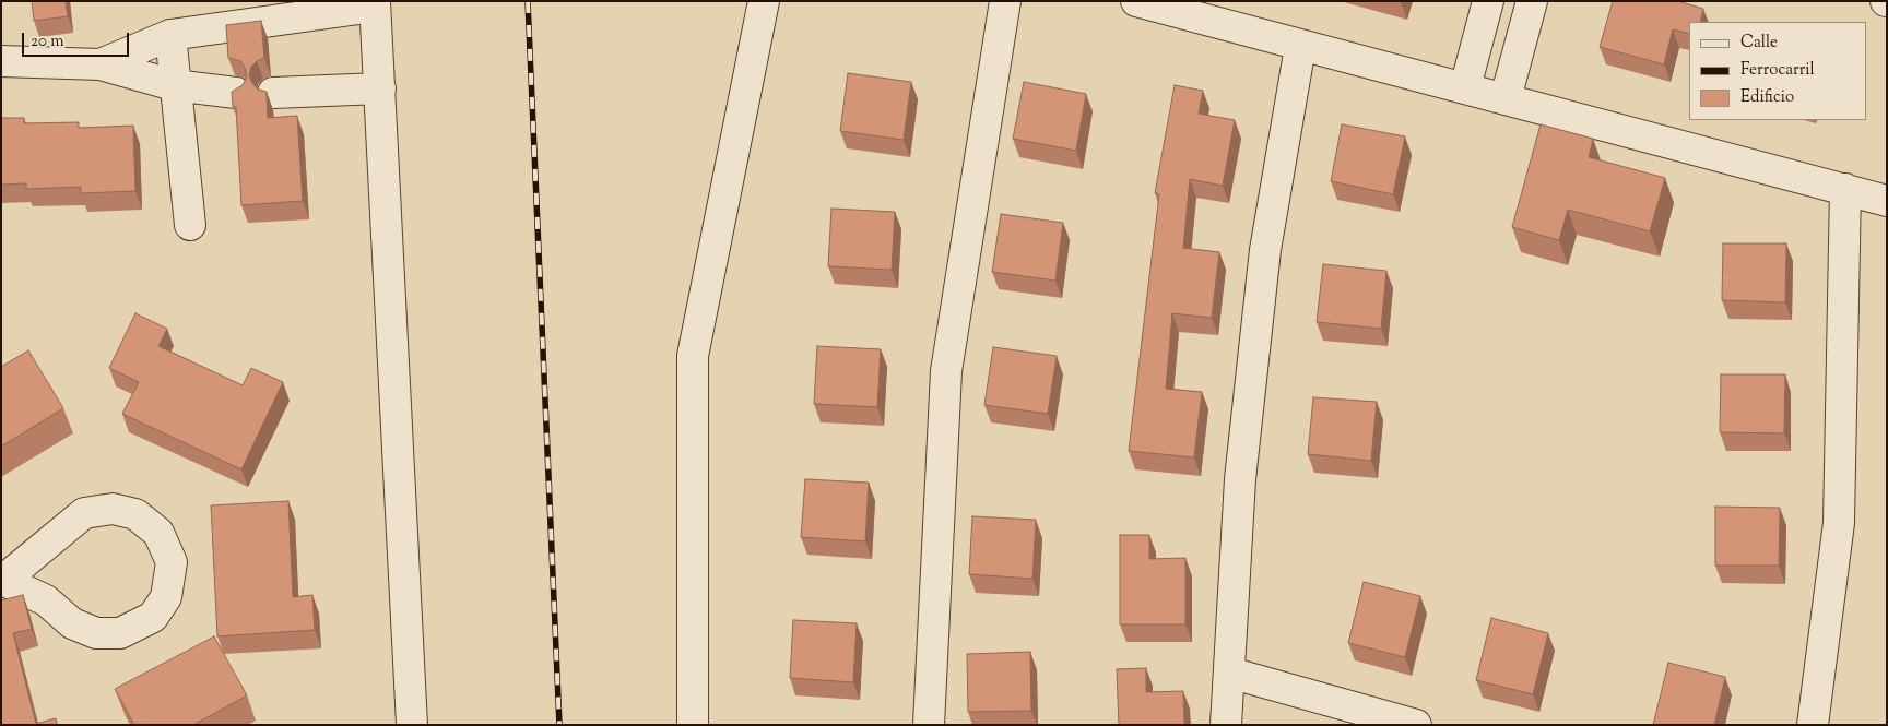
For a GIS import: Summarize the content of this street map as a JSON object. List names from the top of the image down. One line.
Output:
{"legend":["Calle","Ferrocarril","Edificio"],"scale_bar":"20 m"}
